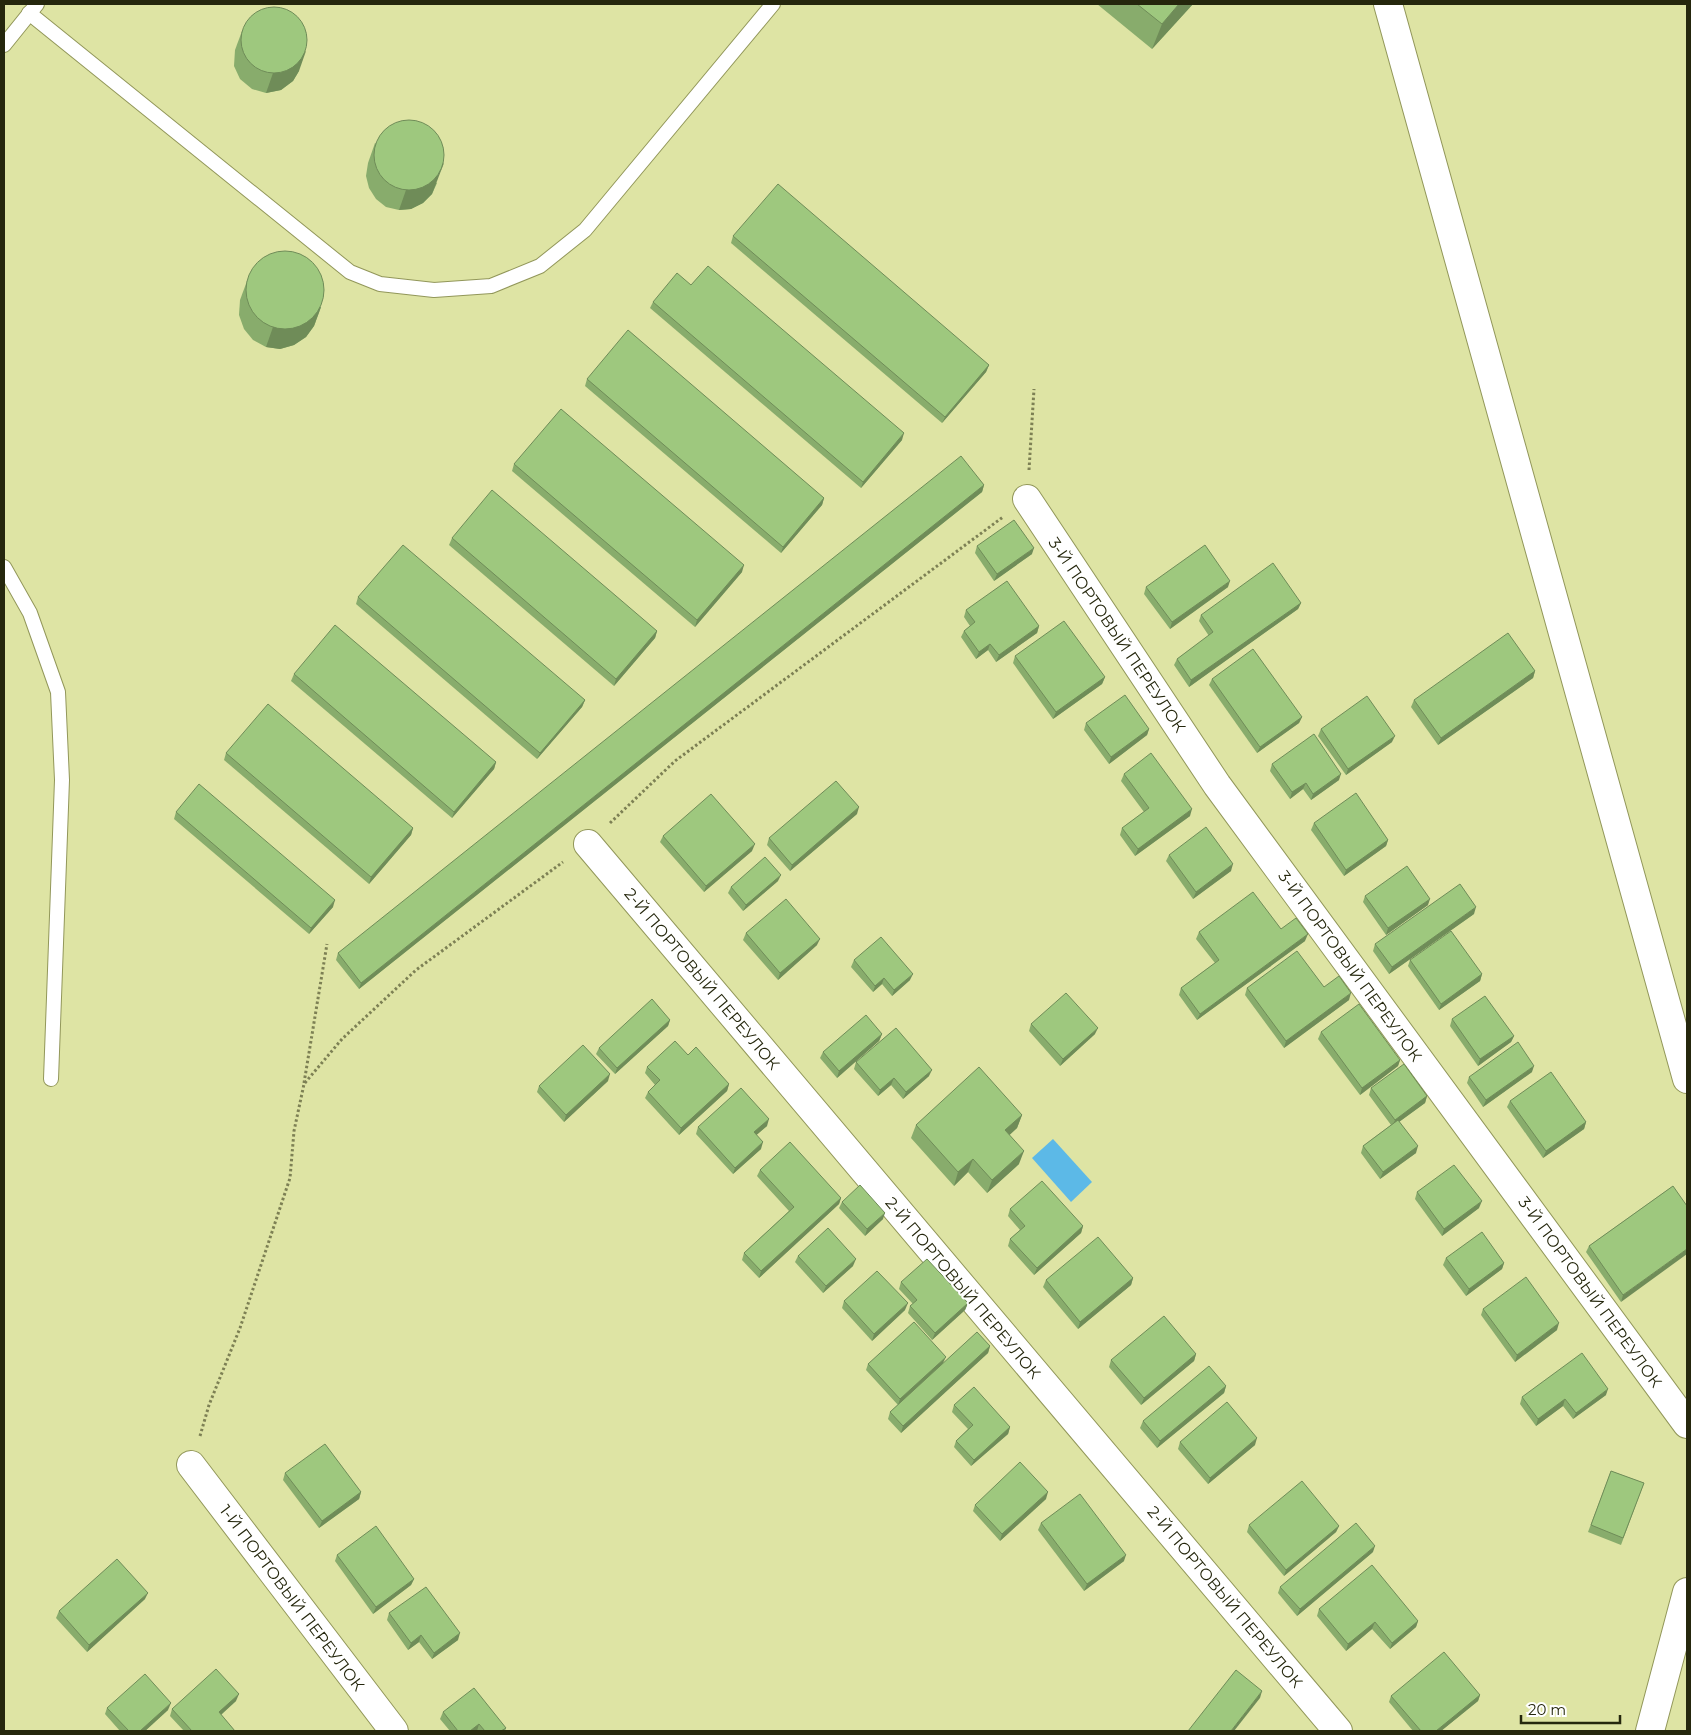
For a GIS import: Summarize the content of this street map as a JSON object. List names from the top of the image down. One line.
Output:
{"streets":{"street":["3-Й ПОРТОВЫЙ ПЕРЕУЛОК","2-Й ПОРТОВЫЙ ПЕРЕУЛОК","1-Й ПОРТОВЫЙ ПЕРЕУЛОК"]},"scale_bar":"20 m"}
